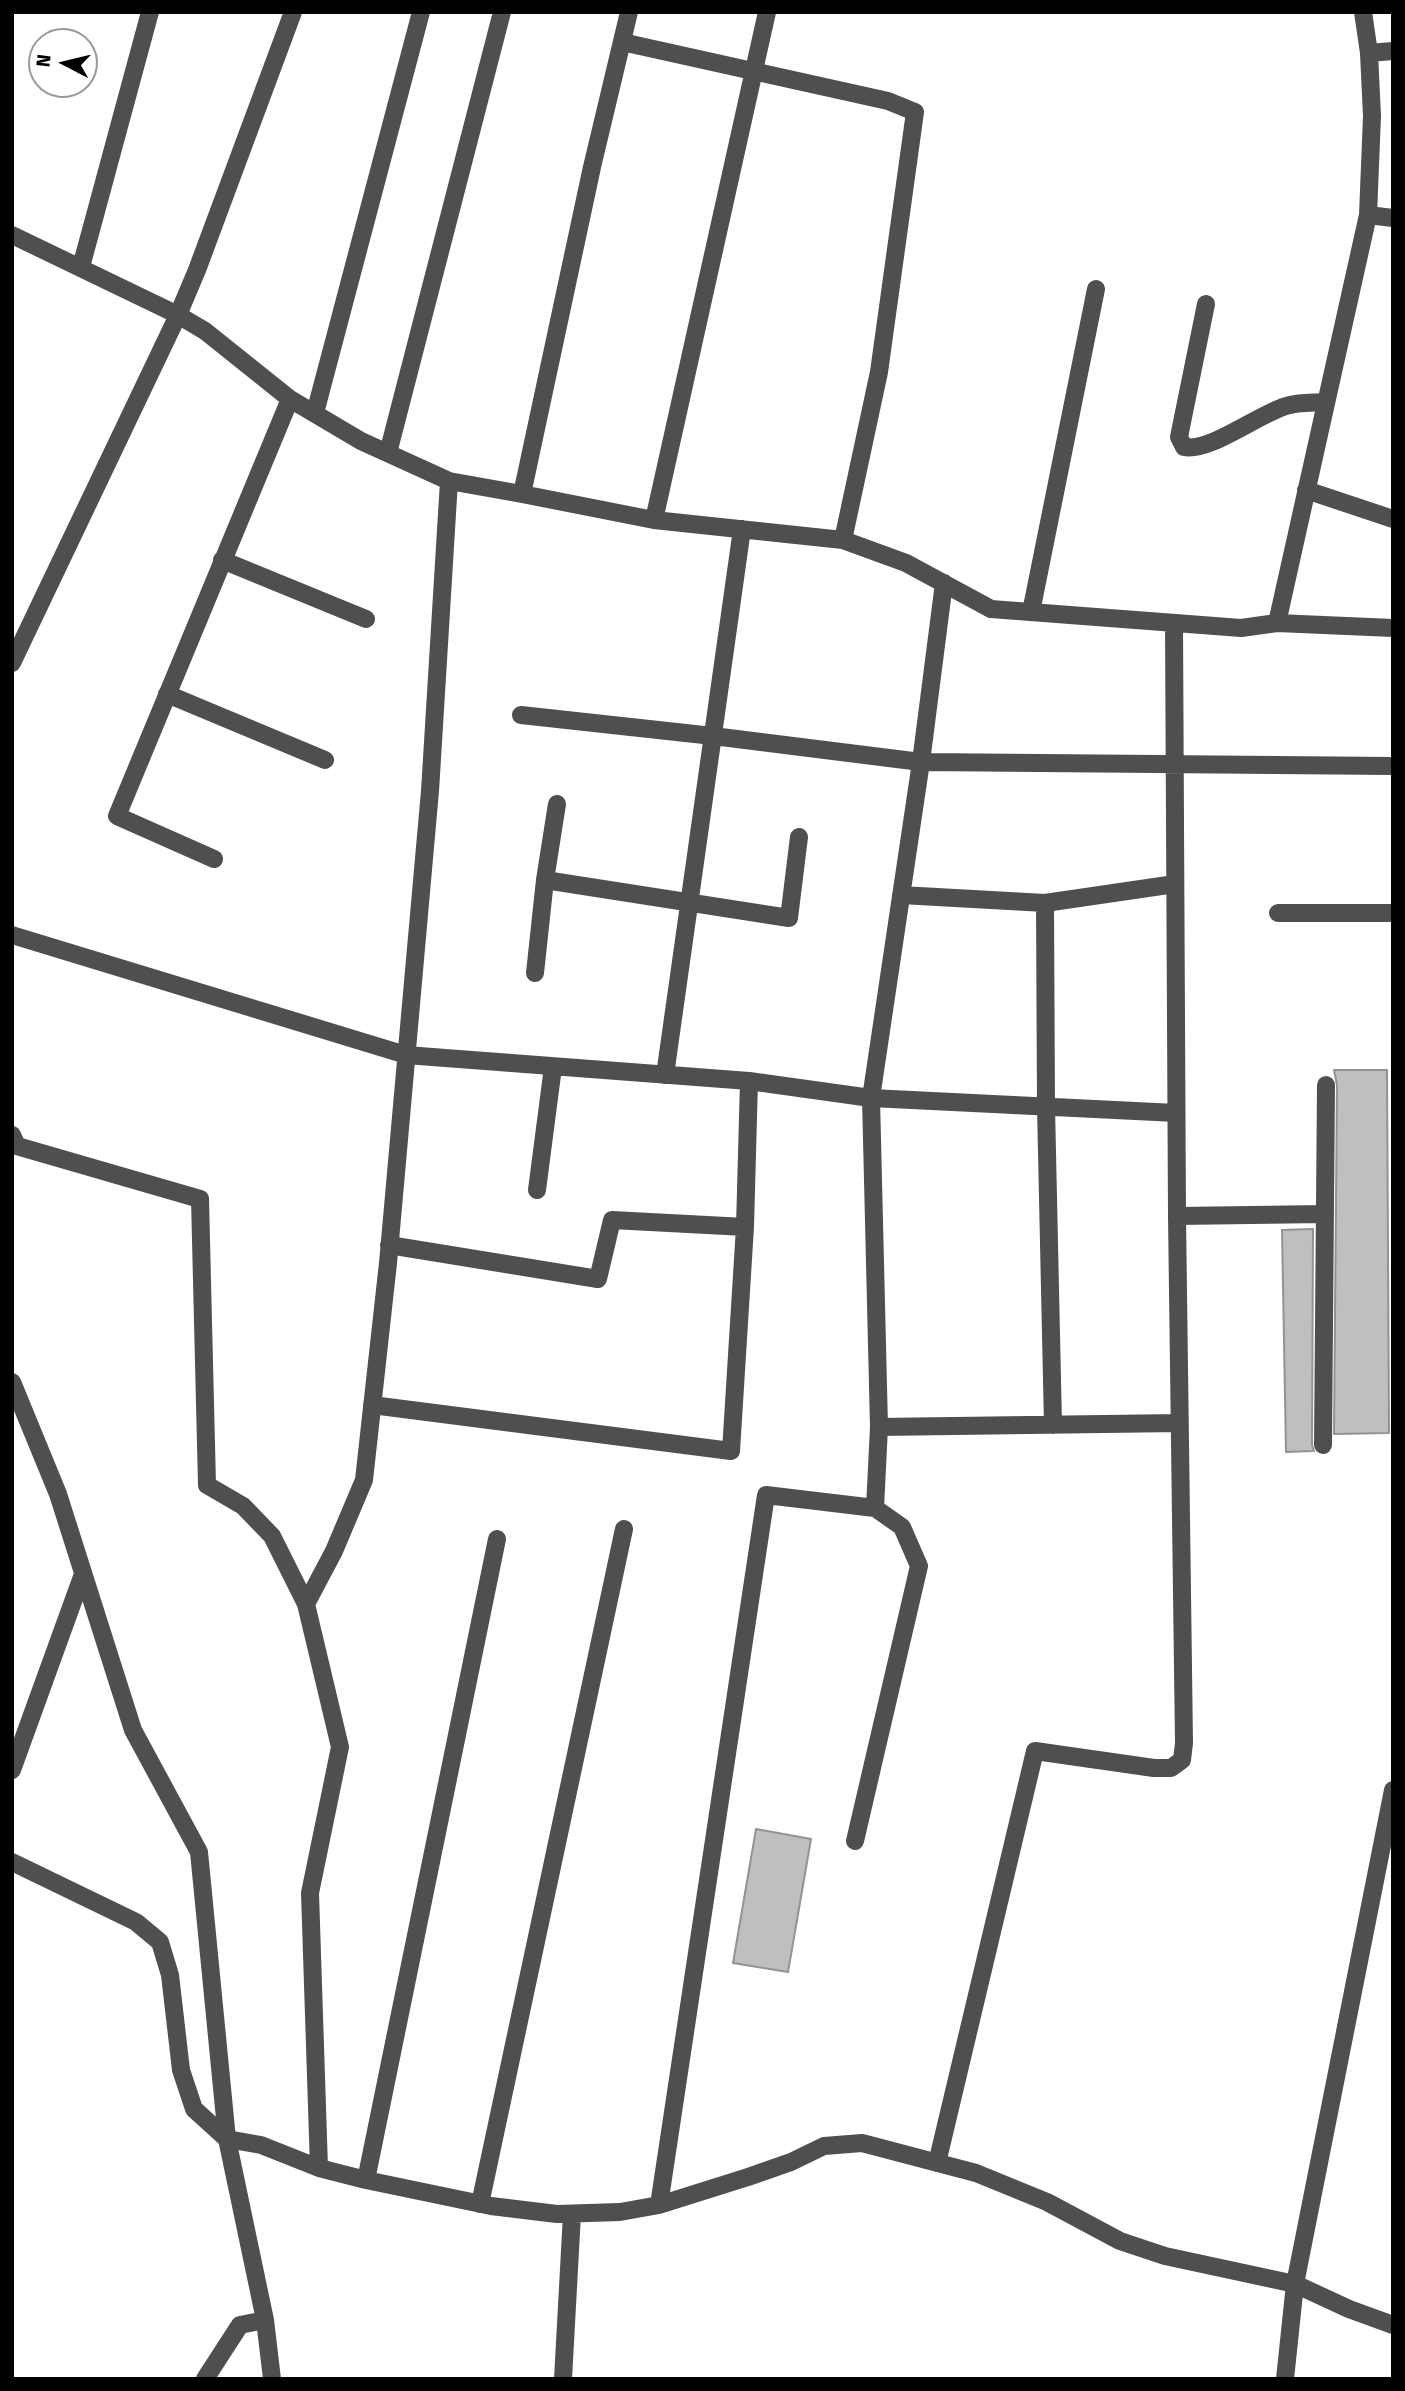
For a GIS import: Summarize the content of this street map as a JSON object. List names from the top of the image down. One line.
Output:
{"north":"left"}
